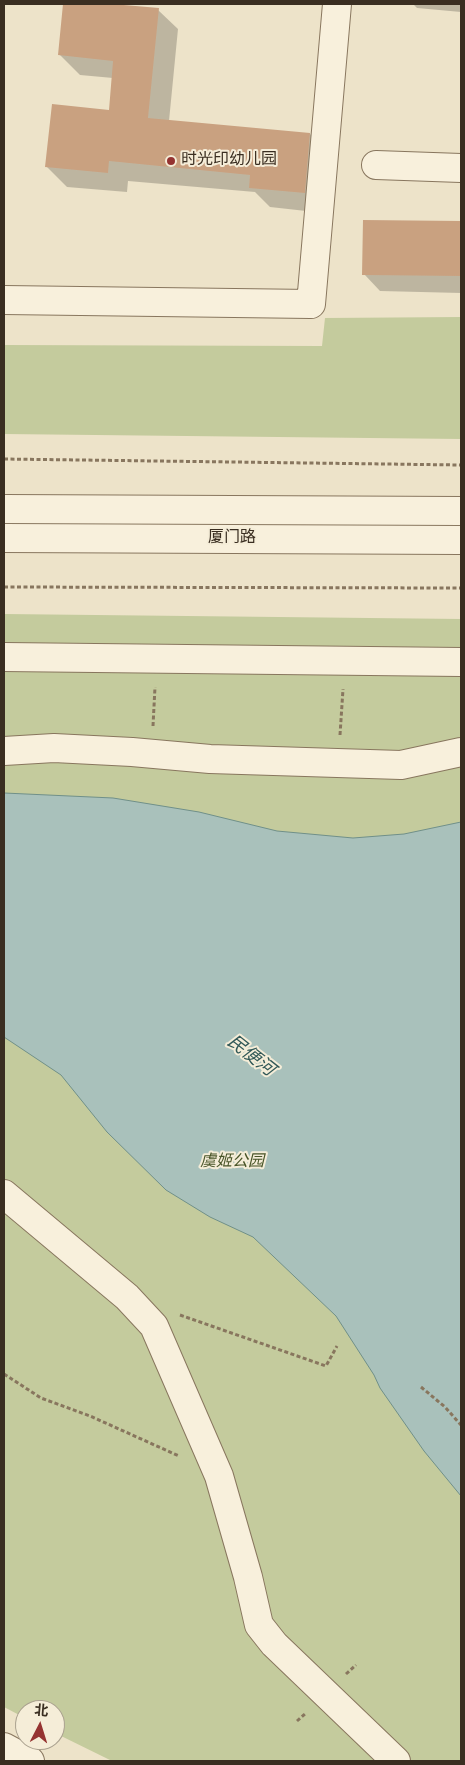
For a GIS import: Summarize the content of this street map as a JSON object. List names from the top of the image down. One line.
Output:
{"streets":{"street":["厦门路"]},"water":["民便河"],"parks":["虞姬公园"],"places":["时光印幼儿园"],"north":"top"}
